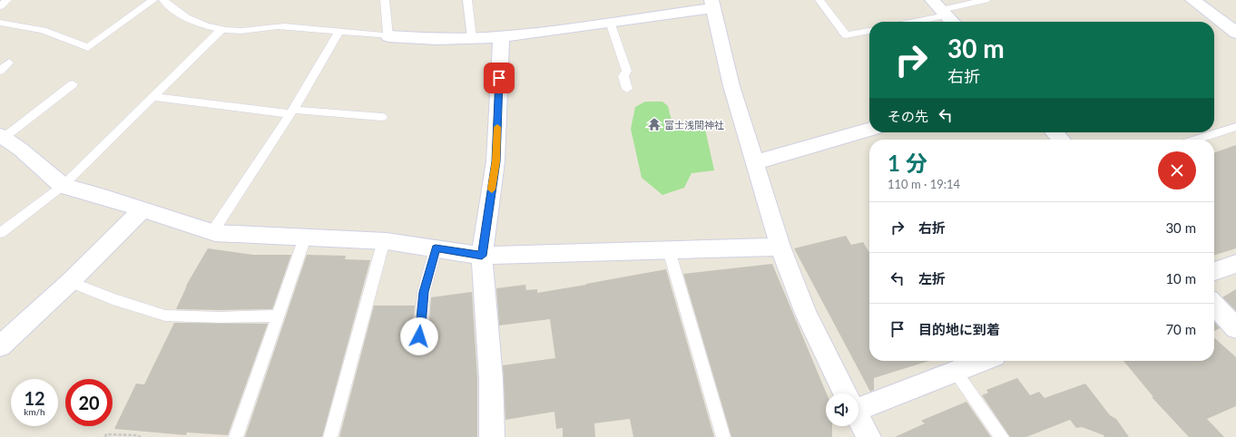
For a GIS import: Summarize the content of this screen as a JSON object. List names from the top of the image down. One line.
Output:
{"places":{"temple":["富士浅間神社"]},"page":{"turn":["30 m","右折"],"then":"その先","heading":["1 分","110 m · 19:14"],"list":[{"name":"右折","value":"30 m"},{"name":"左折","value":"10 m"},{"name":"目的地に到着","value":"70 m"}],"speed":"12 km/h","limit":"20"}}
